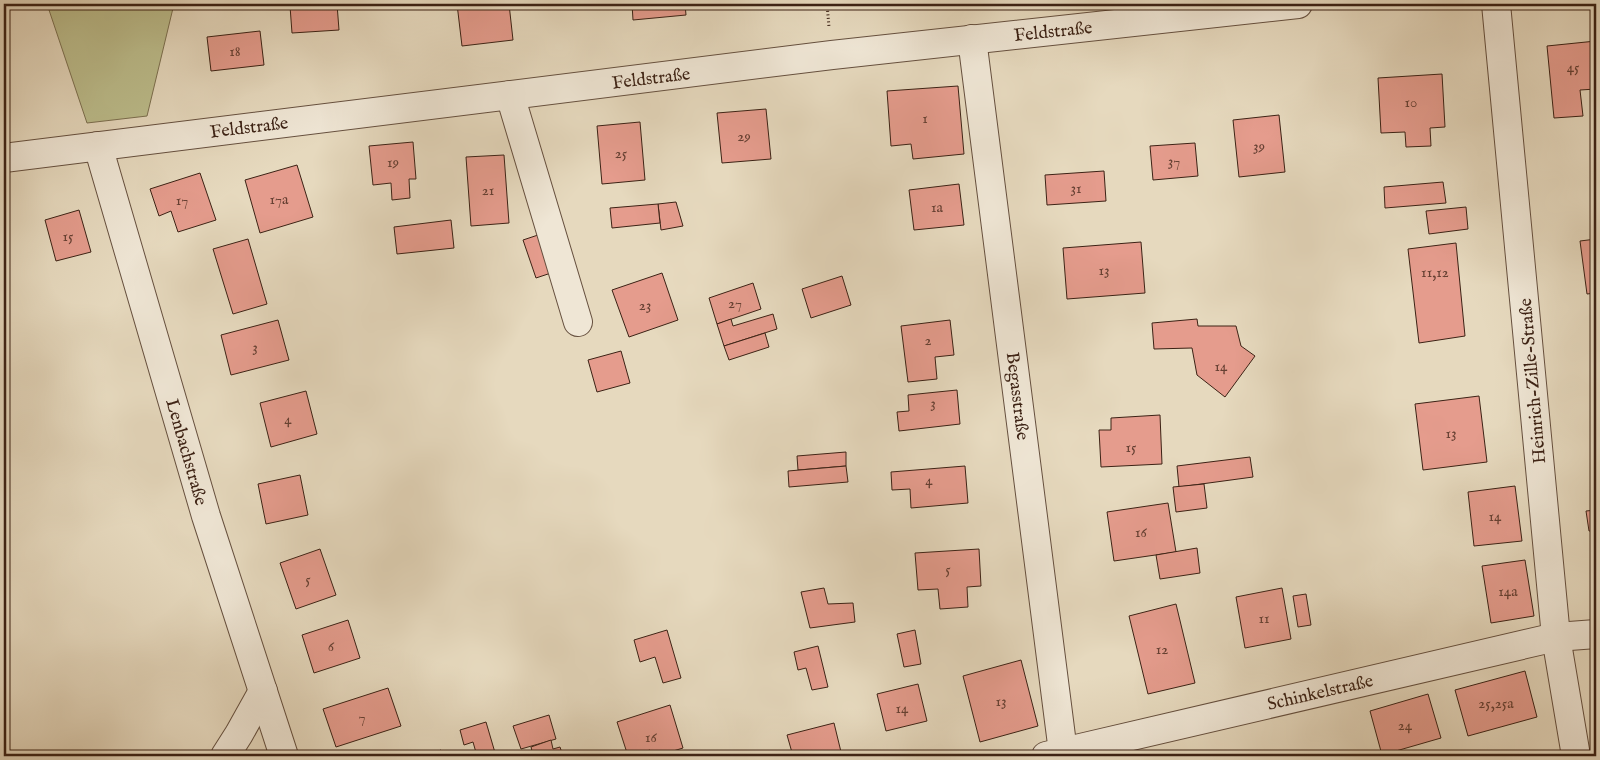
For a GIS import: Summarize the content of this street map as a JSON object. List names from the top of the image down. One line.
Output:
{"streets":{"street":["Feldstraße","Heinrich-Zille-Straße","Begasstraße","Lenbachstraße","Schinkelstraße"]},"crossings":[["Feldstraße","Begasstraße"],["Feldstraße","Lenbachstraße"],["Heinrich-Zille-Straße","Schinkelstraße"],["Begasstraße","Schinkelstraße"]],"house_numbers":["18","45","10","1","29","39","25","37","19","31","21","17a","17","1a","15","13","11,12","27","23","2","3","14","3","4","13","15","4","14","16","5","5","14a","11","6","12","13","25,25a","14","7","24","16"]}
